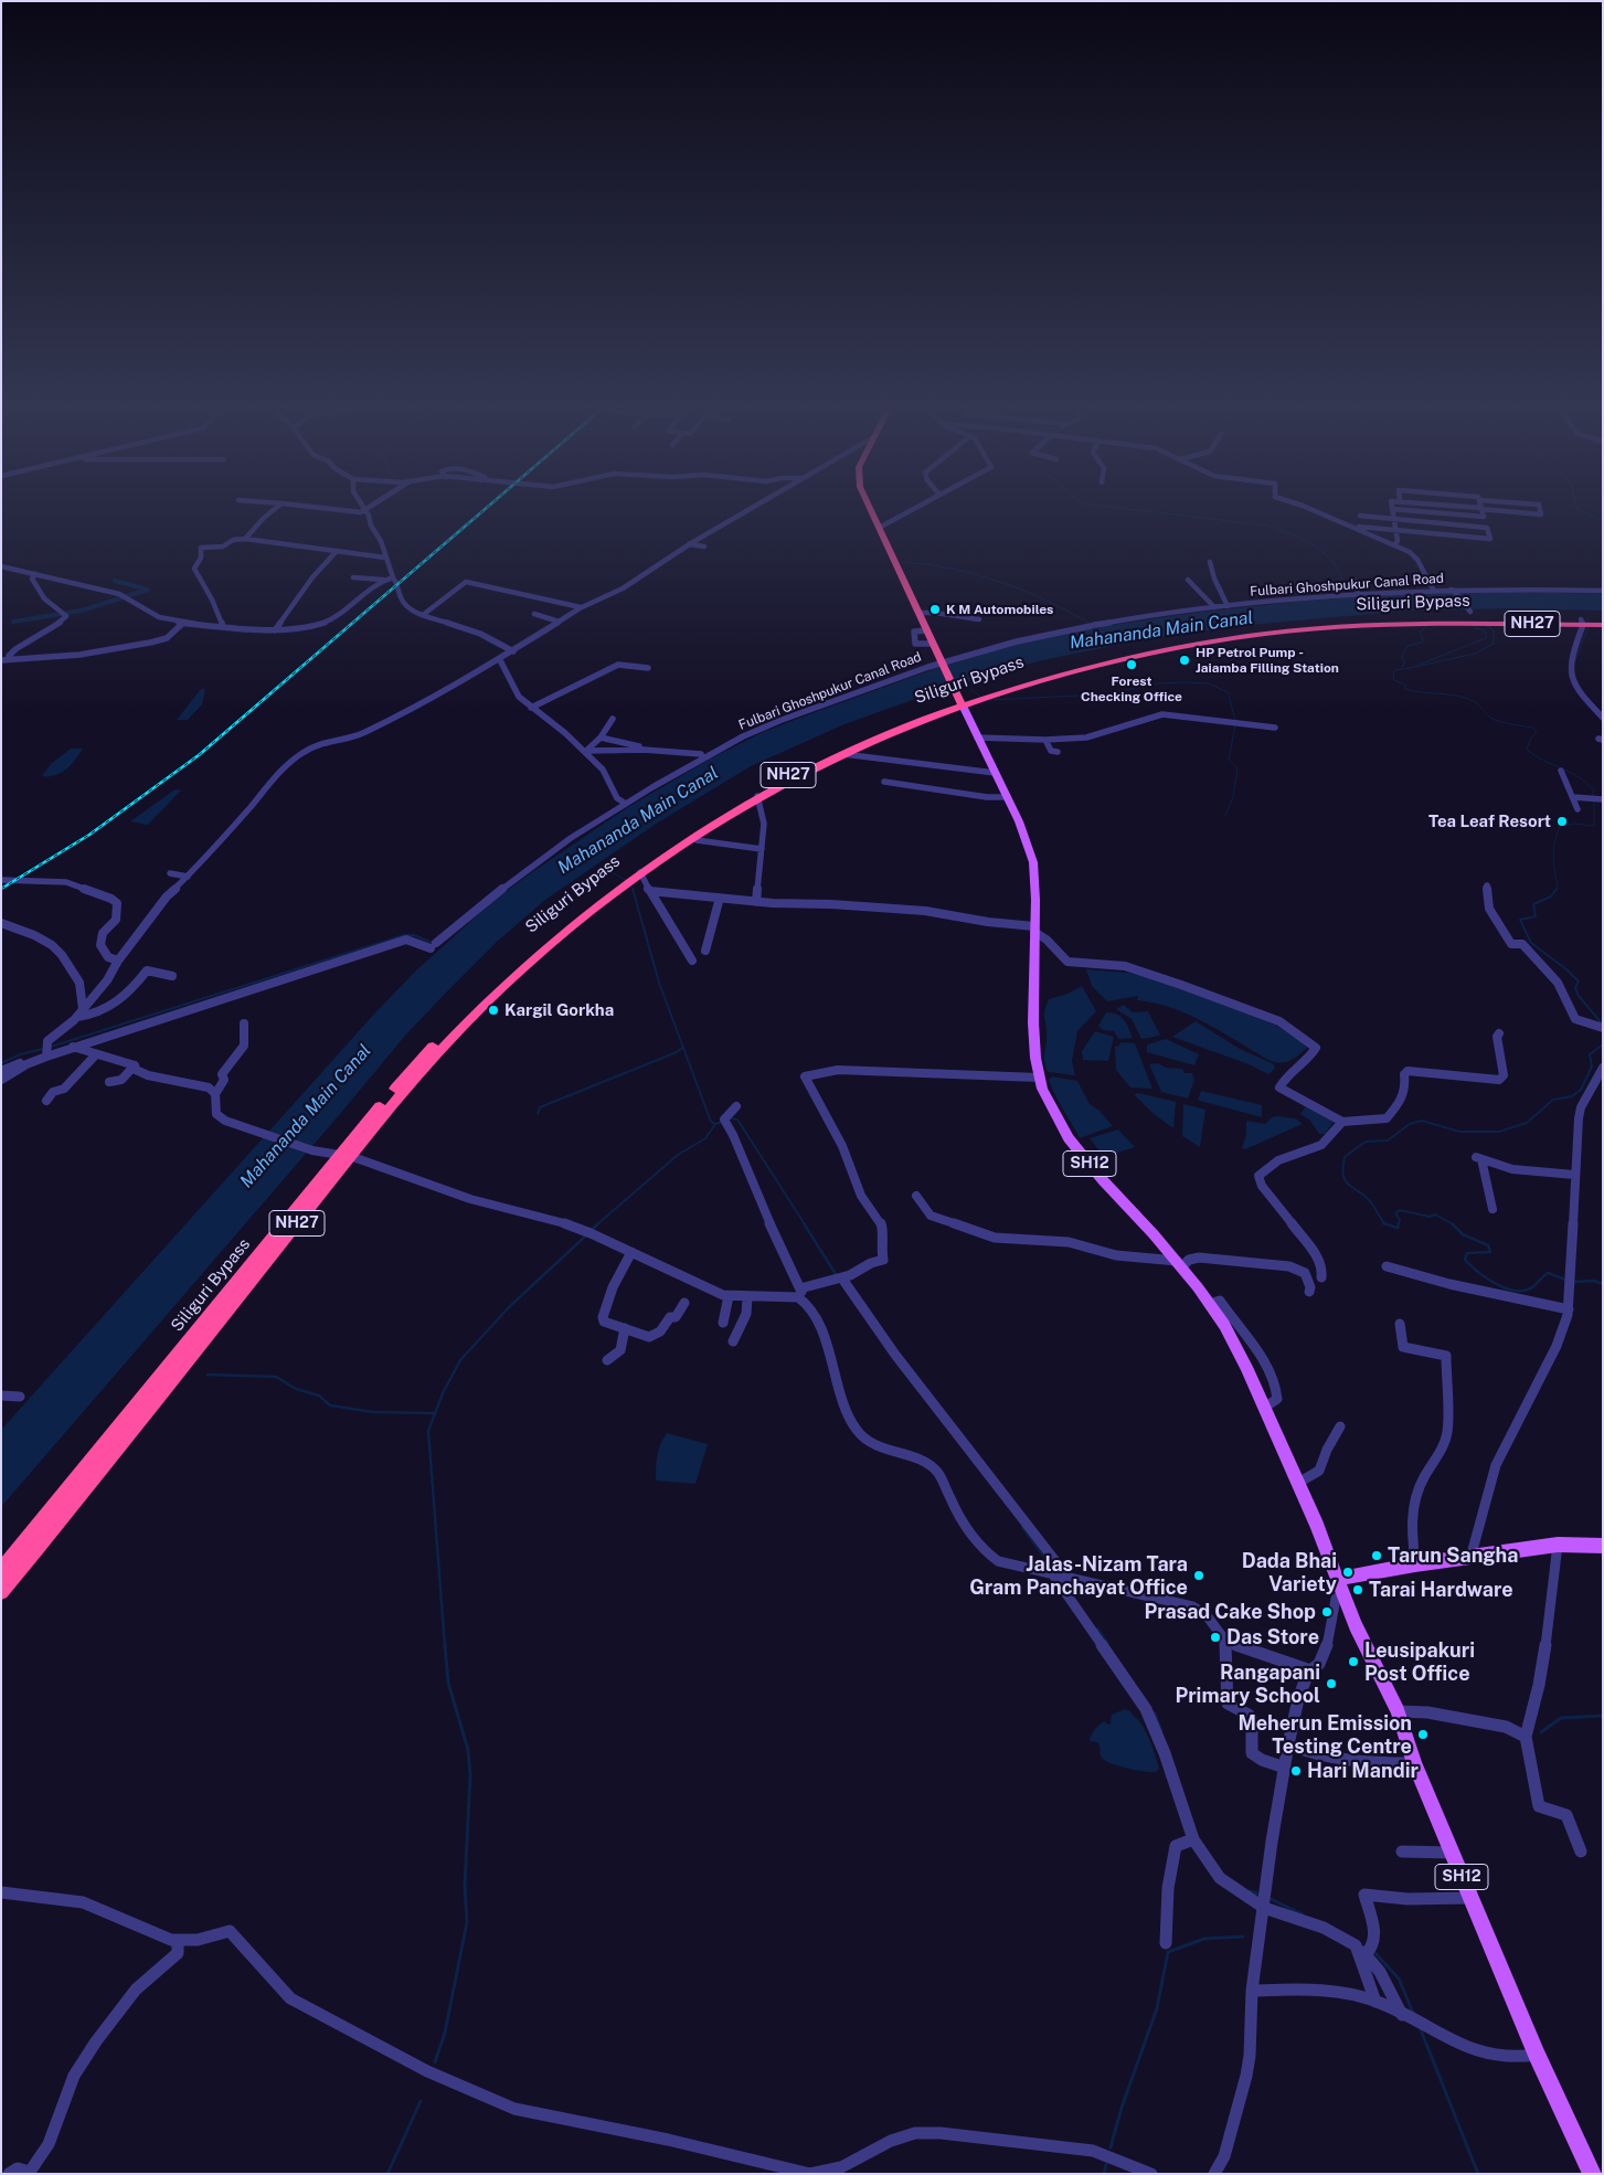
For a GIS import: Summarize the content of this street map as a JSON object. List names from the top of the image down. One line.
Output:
{"streets":{"highway":["Siliguri Bypass","NH27"],"main road":["SH12"],"street":["Fulbari Ghoshpukur Canal Road"]},"crossings":[["Siliguri Bypass","NH27"],["Siliguri Bypass","SH12"],["NH27","SH12"]],"water":["Mahananda Main Canal"],"places":["K M Automobiles","HP Petrol Pump - Jaiamba Filling Station","Forest Checking Office","Tea Leaf Resort","Kargil Gorkha","Tarun Sangha","Dada Bhai Variety","Jalas-Nizam Tara Gram Panchayat Office","Tarai Hardware","Prasad Cake Shop","Das Store","Leusipakuri Post Office","Rangapani Primary School","Meherun Emission Testing Centre","Hari Mandir"]}
